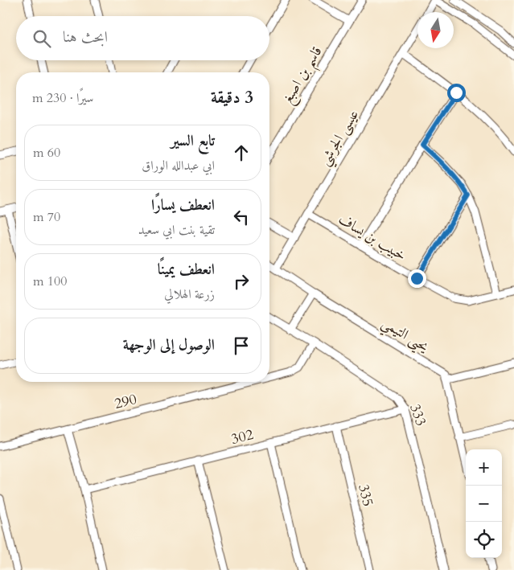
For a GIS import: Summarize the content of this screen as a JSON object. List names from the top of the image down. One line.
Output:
{"streets":{"street":["قاسم بن اصبغ","عيسى الجرشي","خبيب بن يساف","يحيى التيمي","290","333","302","335"]},"crossings":[["عيسى الجرشي","خبيب بن يساف"],["عيسى الجرشي","يحيى التيمي"],["290","333"],["333","302"],["302","335"]],"north":"bottom","page":{"search":"ابحث هنا","heading":["3 دقيقة","سيرًا · 230 m"],"list":[["تابع السير","ابي عبدالله الوراق","60 m"],["انعطف يسارًا","تقية بنت ابي سعيد","70 m"],["انعطف يمينًا","زرعة الهلالي","100 m"],"الوصول إلى الوجهة"],"map_buttons":["+","−"]}}
